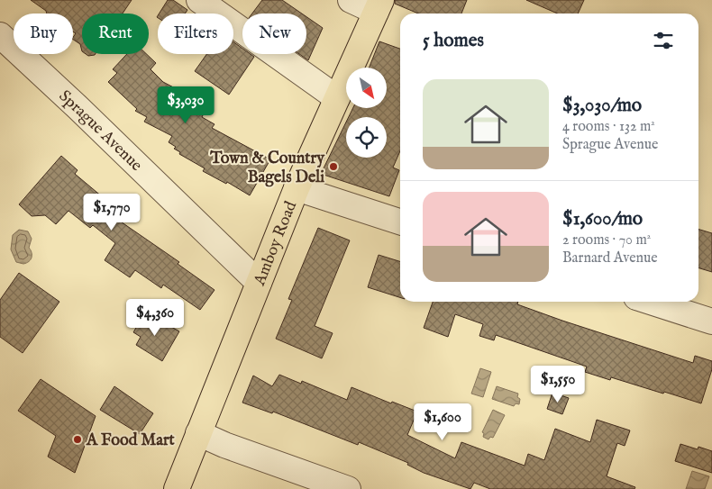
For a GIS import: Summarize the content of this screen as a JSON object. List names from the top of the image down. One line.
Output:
{"streets":{"main road":["Amboy Road"],"street":["Sprague Avenue"]},"crossings":[["Sprague Avenue","Amboy Road"]],"places":["Town & Country Bagels Deli","A Food Mart"],"north":"bottom right","page":{"chip":["Buy","Rent","Filters","New"],"heading":"5 homes","list":[{"name":"$3,030/mo","note":"4 rooms · 132 m² · Sprague Avenue"},{"name":"$1,600/mo","note":"2 rooms · 70 m² · Barnard Avenue"}],"price":["$3,030","$1,770","$4,360","$1,550","$1,600"]}}
